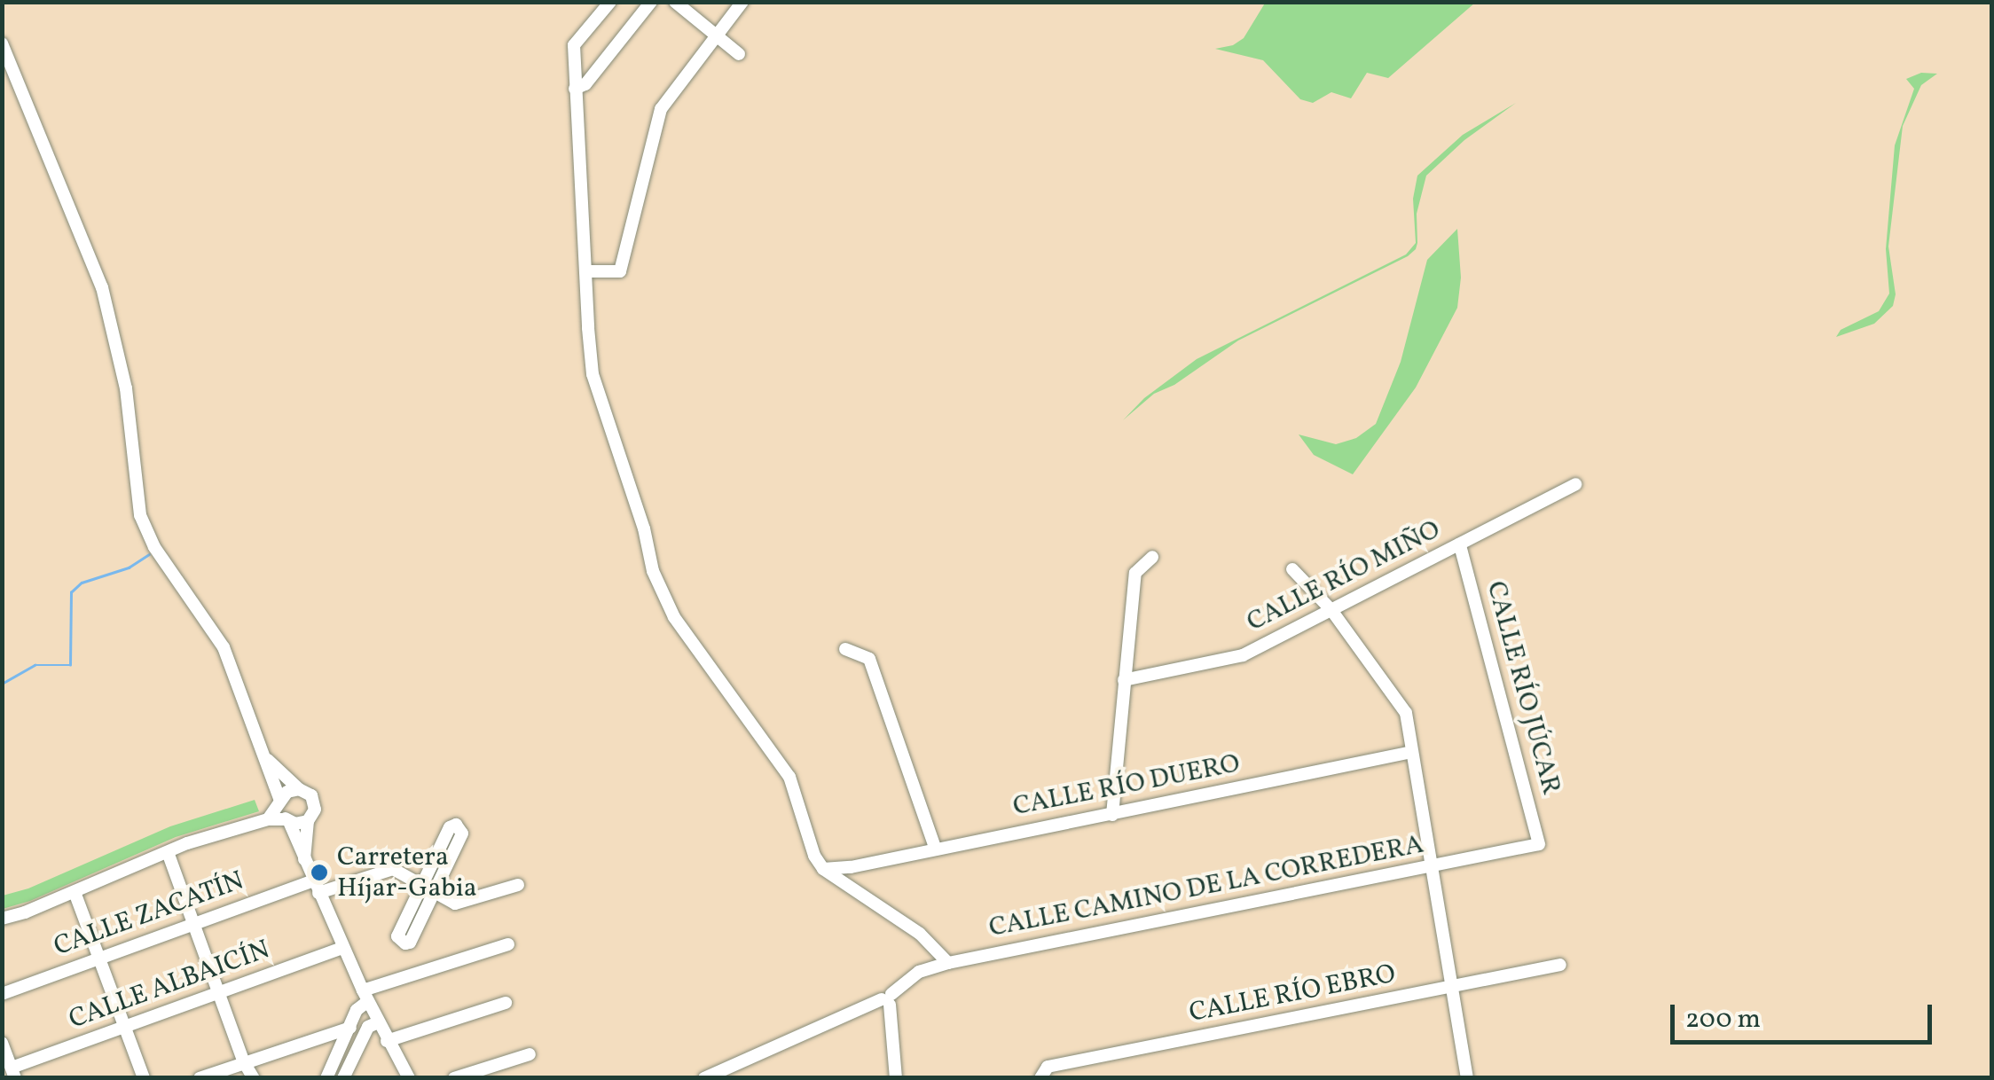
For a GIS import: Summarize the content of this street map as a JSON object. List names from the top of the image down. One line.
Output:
{"streets":{"street":["CALLE RÍO MIÑO","CALLE RÍO JÚCAR","CALLE RÍO DUERO","CALLE CAMINO DE LA CORREDERA","CALLE ZACATÍN","CALLE ALBAICÍN","CALLE RÍO EBRO"]},"crossings":[["CALLE RÍO MIÑO","CALLE RÍO JÚCAR"],["CALLE RÍO JÚCAR","CALLE CAMINO DE LA CORREDERA"]],"places":["Carretera Híjar-Gabia"],"scale_bar":"200 m"}
